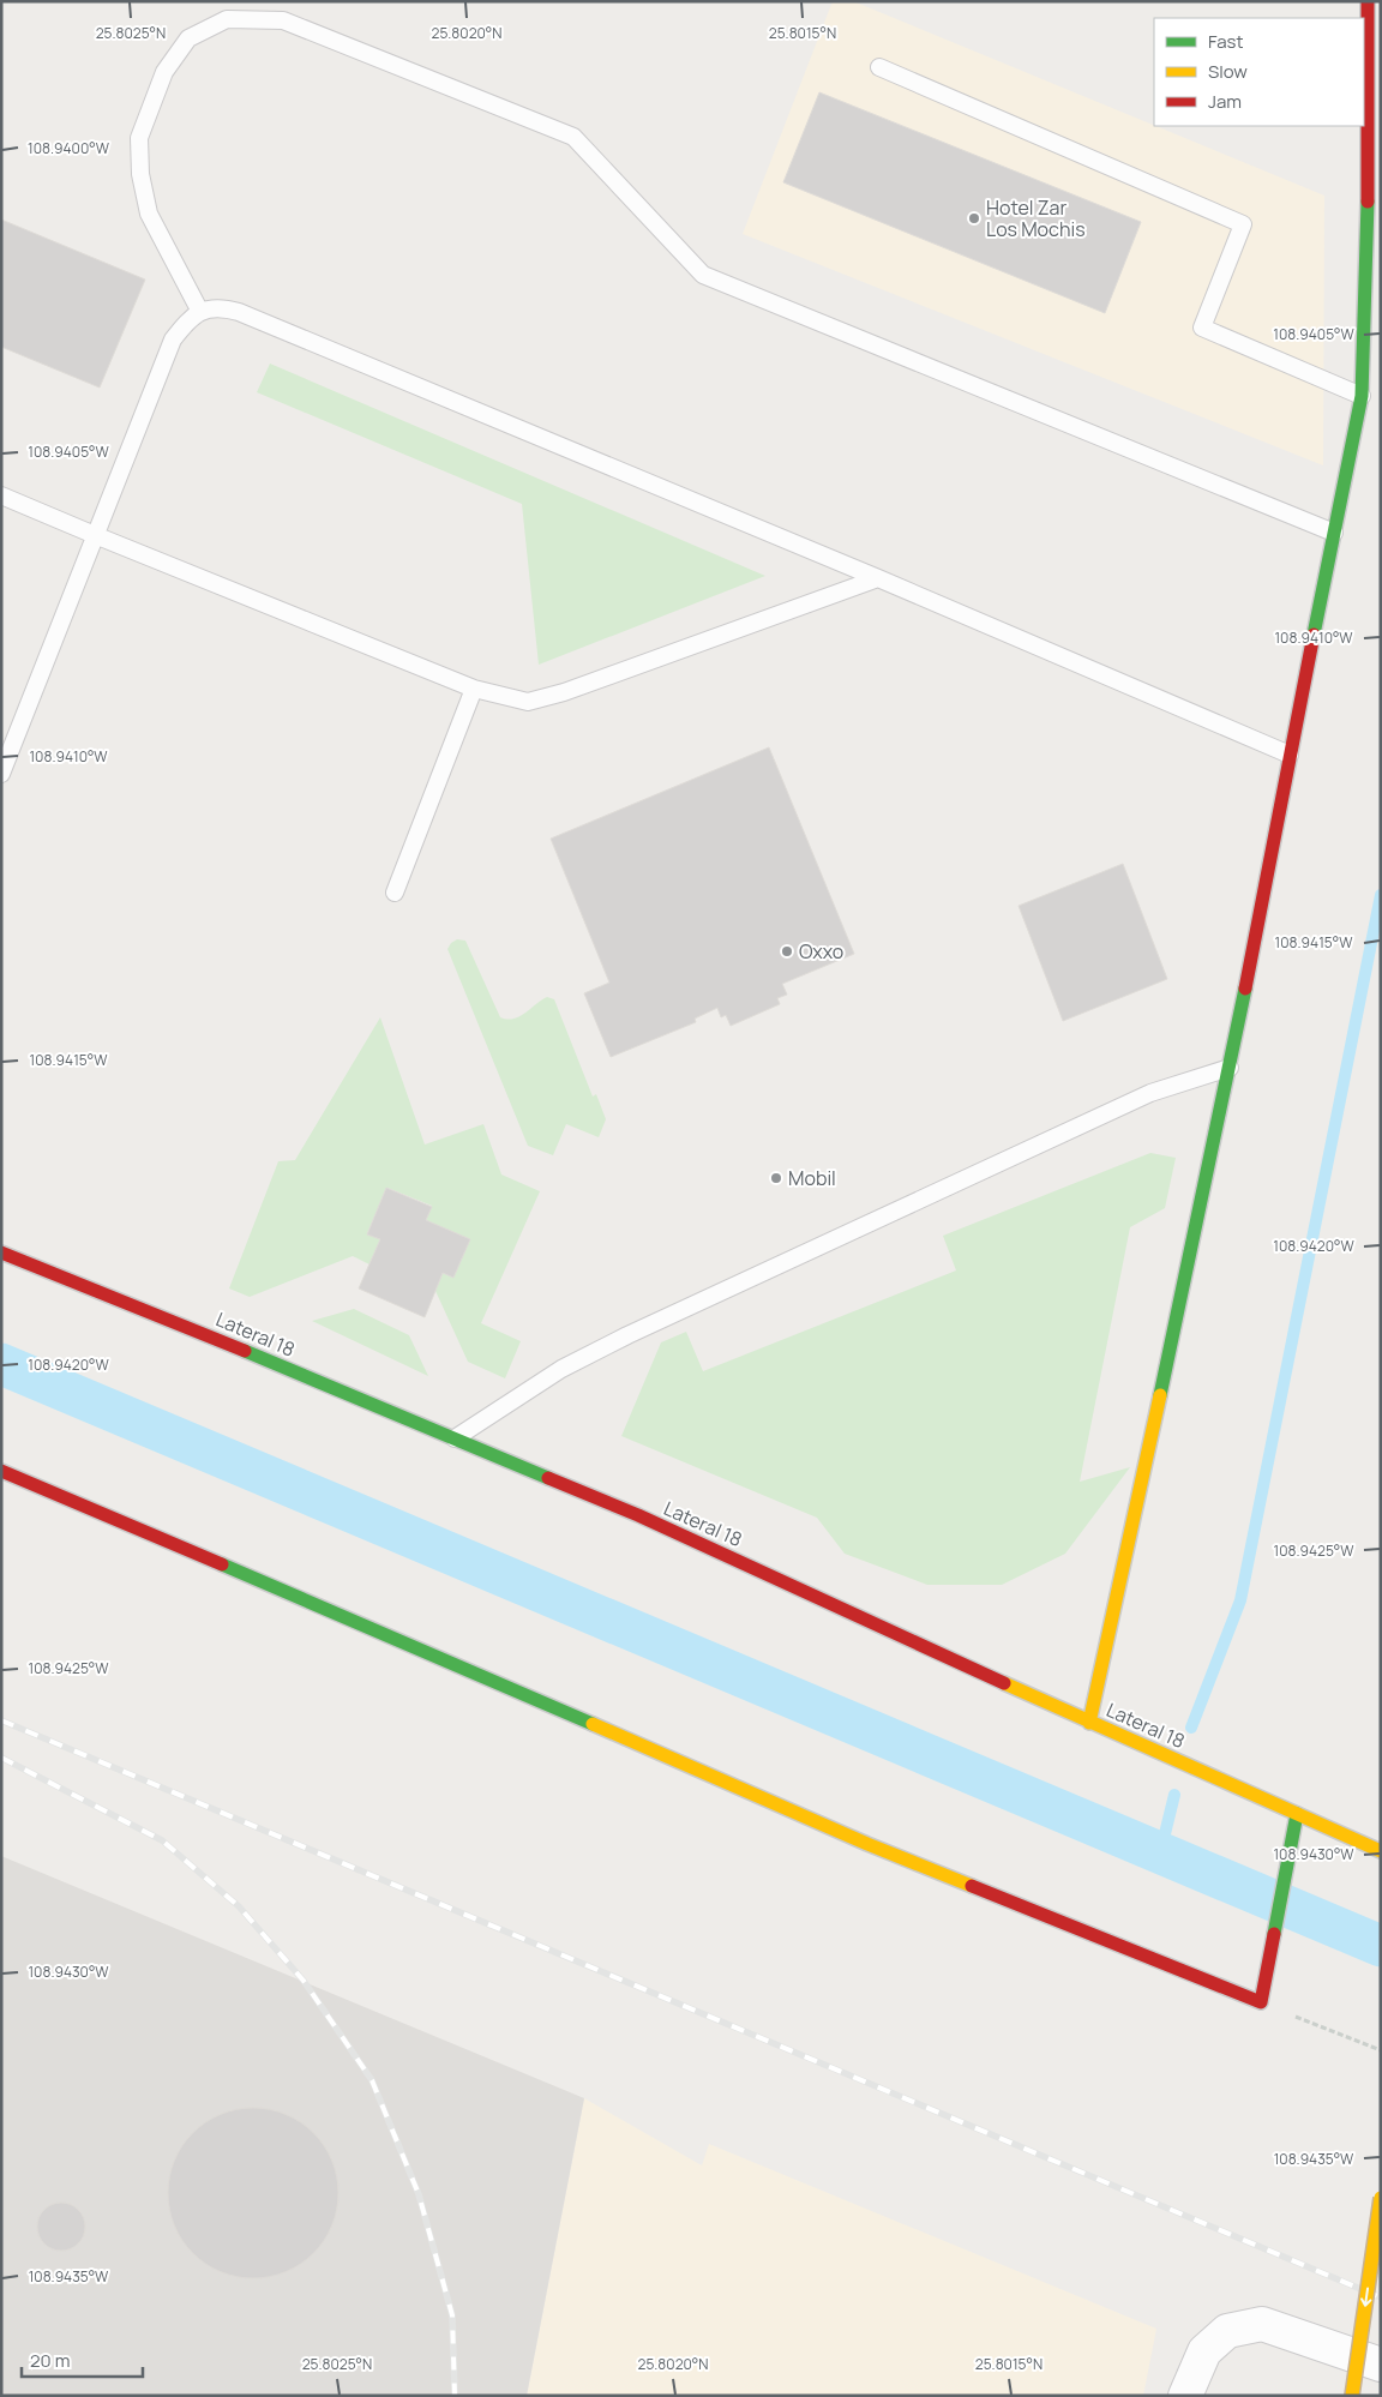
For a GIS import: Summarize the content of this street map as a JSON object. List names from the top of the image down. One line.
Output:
{"streets":{"main road":["Lateral 18"]},"places":["Hotel Zar Los Mochis","Oxxo","Mobil"],"legend":["Fast","Slow","Jam"],"scale_bar":"20 m","coordinates":["25.8025°N","25.8020°N","25.8015°N","108.9400°W","108.9405°W","108.9410°W","108.9415°W","108.9420°W","108.9425°W","108.9430°W","108.9435°W"]}
